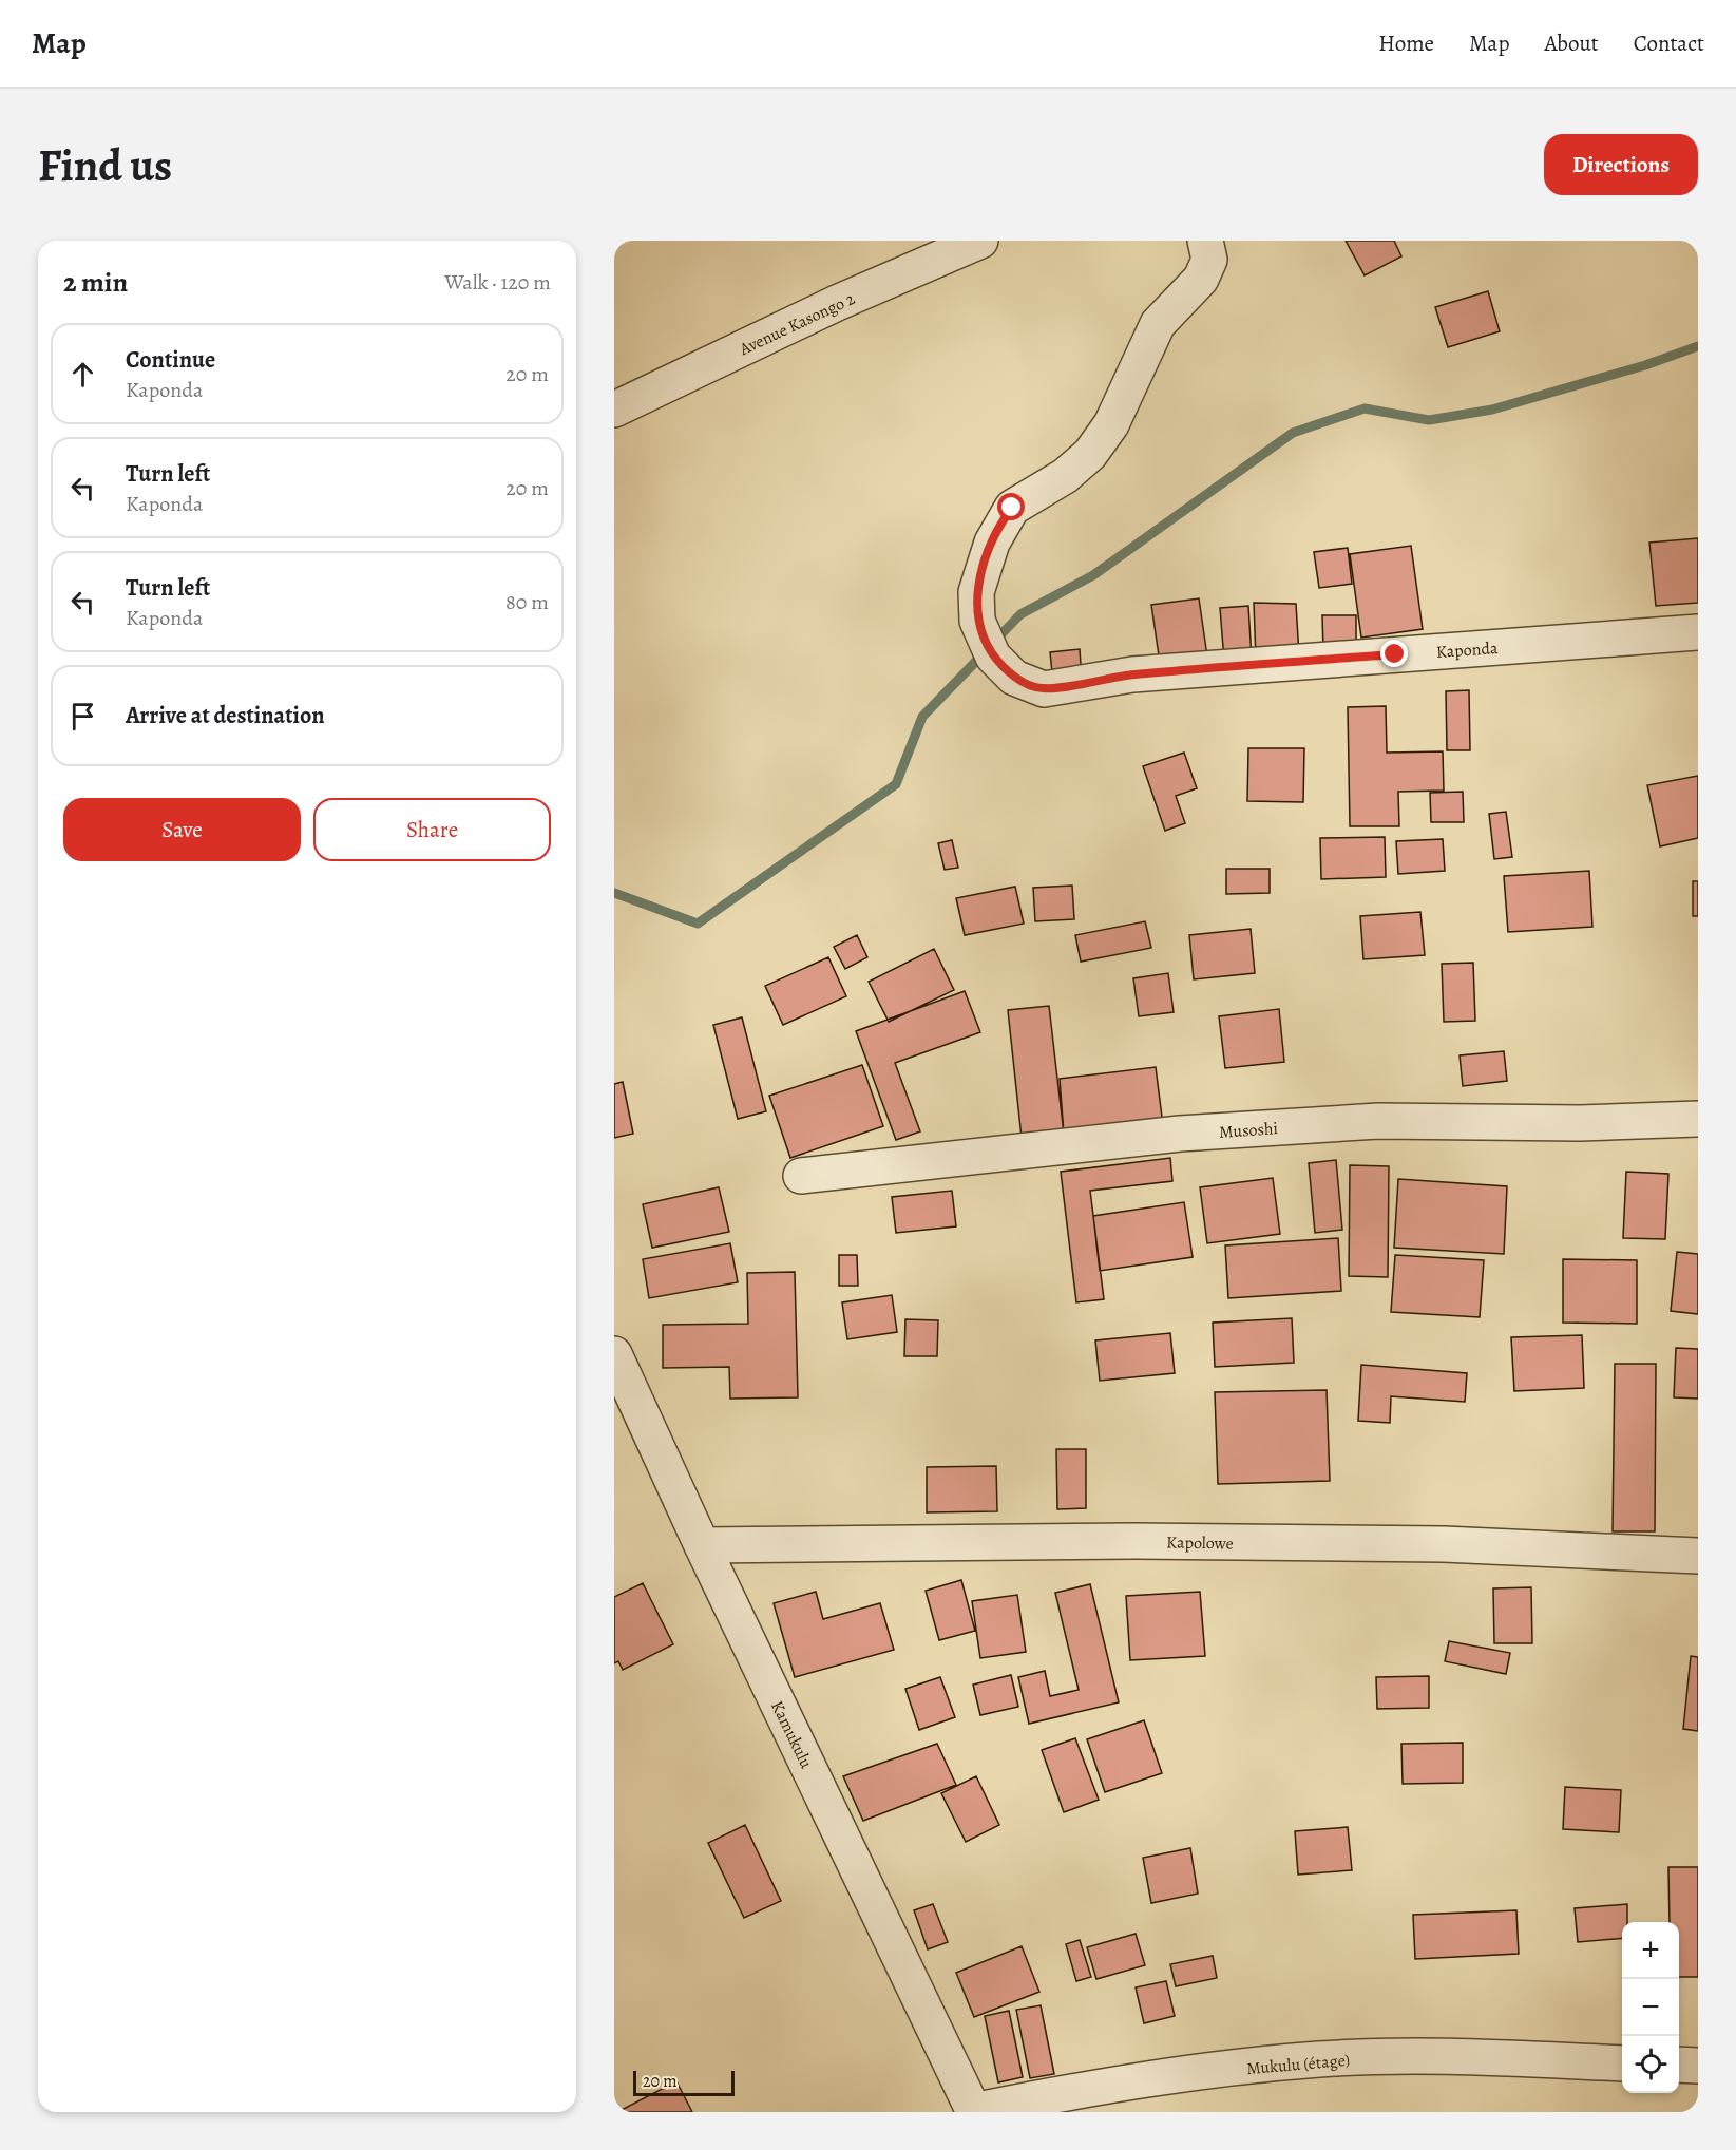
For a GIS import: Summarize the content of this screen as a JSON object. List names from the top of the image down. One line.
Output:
{"streets":{"street":["Avenue Kasongo 2","Kaponda","Musoshi","Kapolowe","Kamukulu","Mukulu (étage)"]},"crossings":[["Kapolowe","Kamukulu"],["Kamukulu","Mukulu (étage)"]],"scale_bar":"20 m","page":{"header":"Map","nav":["Home","Map","About","Contact"],"buttons":["Directions",["Save","Share"]],"title":"Find us","heading":["2 min","Walk · 120 m"],"list":[["Continue","Kaponda","20 m"],["Turn left","Kaponda","20 m"],["Turn left","Kaponda","80 m"],"Arrive at destination"],"map_buttons":["+","−"],"scale":"20 m"}}
